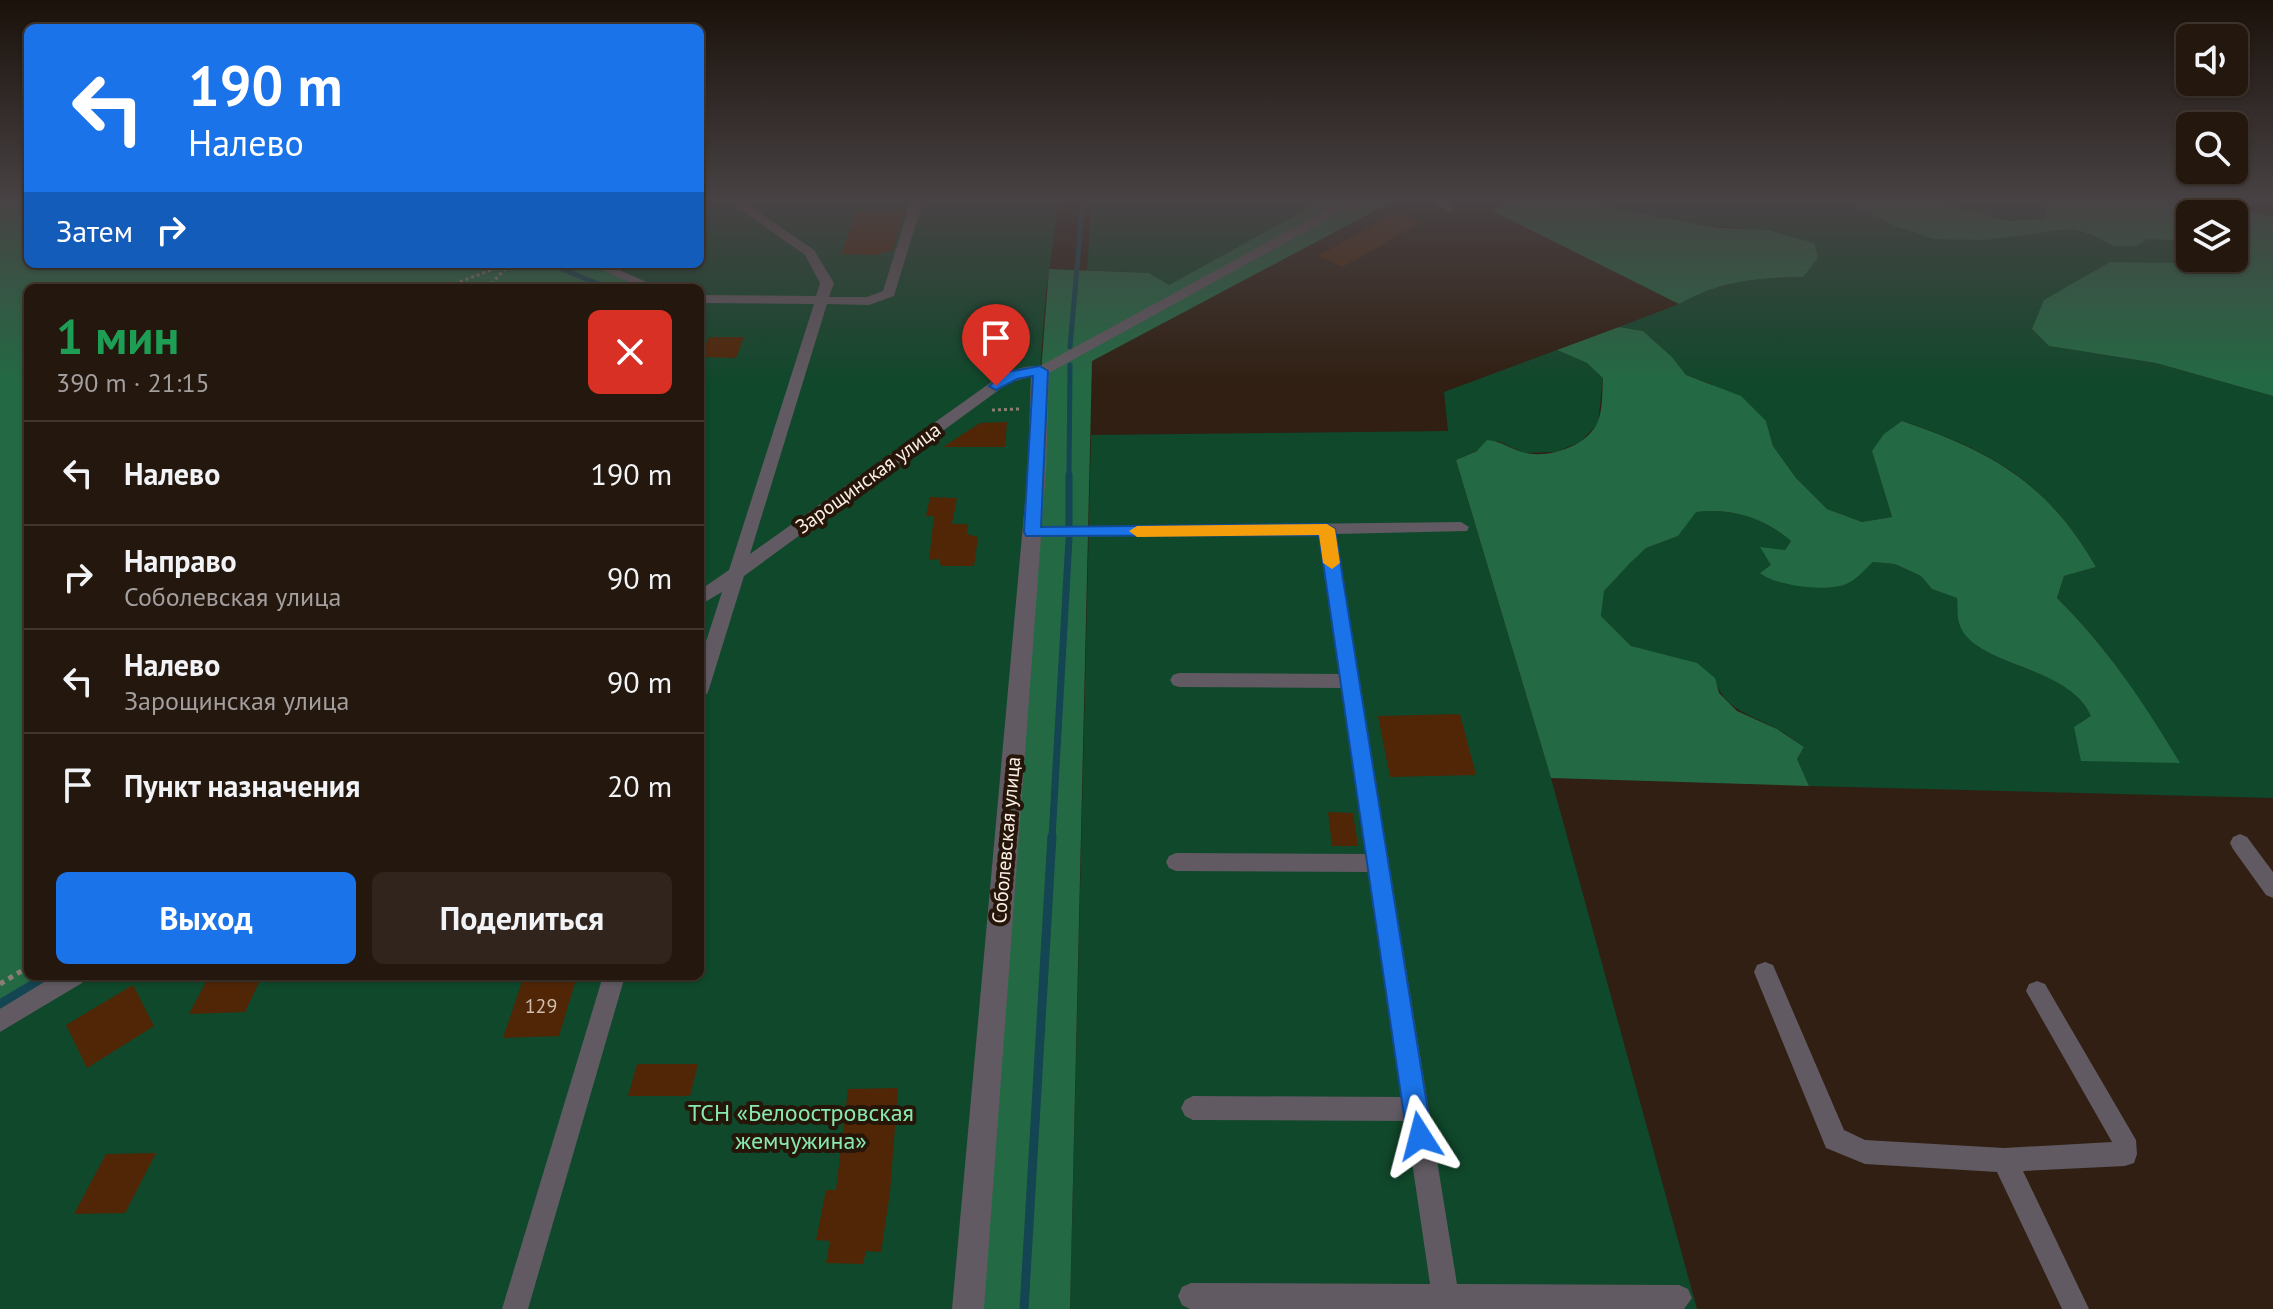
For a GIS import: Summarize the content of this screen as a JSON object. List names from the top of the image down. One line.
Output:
{"streets":{"street":["Зарощинская улица","Соболевская улица"]},"crossings":[["Зарощинская улица","Соболевская улица"]],"parks":["ТСН «Белоостровская жемчужина»"],"house_numbers":["129"],"page":{"turn":["190 m","Налево"],"then":"Затем","heading":["1 мин","390 m · 21:15"],"list":[{"name":"Налево","value":"190 m"},{"name":"Направо","note":"Соболевская улица","value":"90 m"},{"name":"Налево","note":"Зарощинская улица","value":"90 m"},{"name":"Пункт назначения","value":"20 m"}],"buttons":["Выход","Поделиться"]}}
